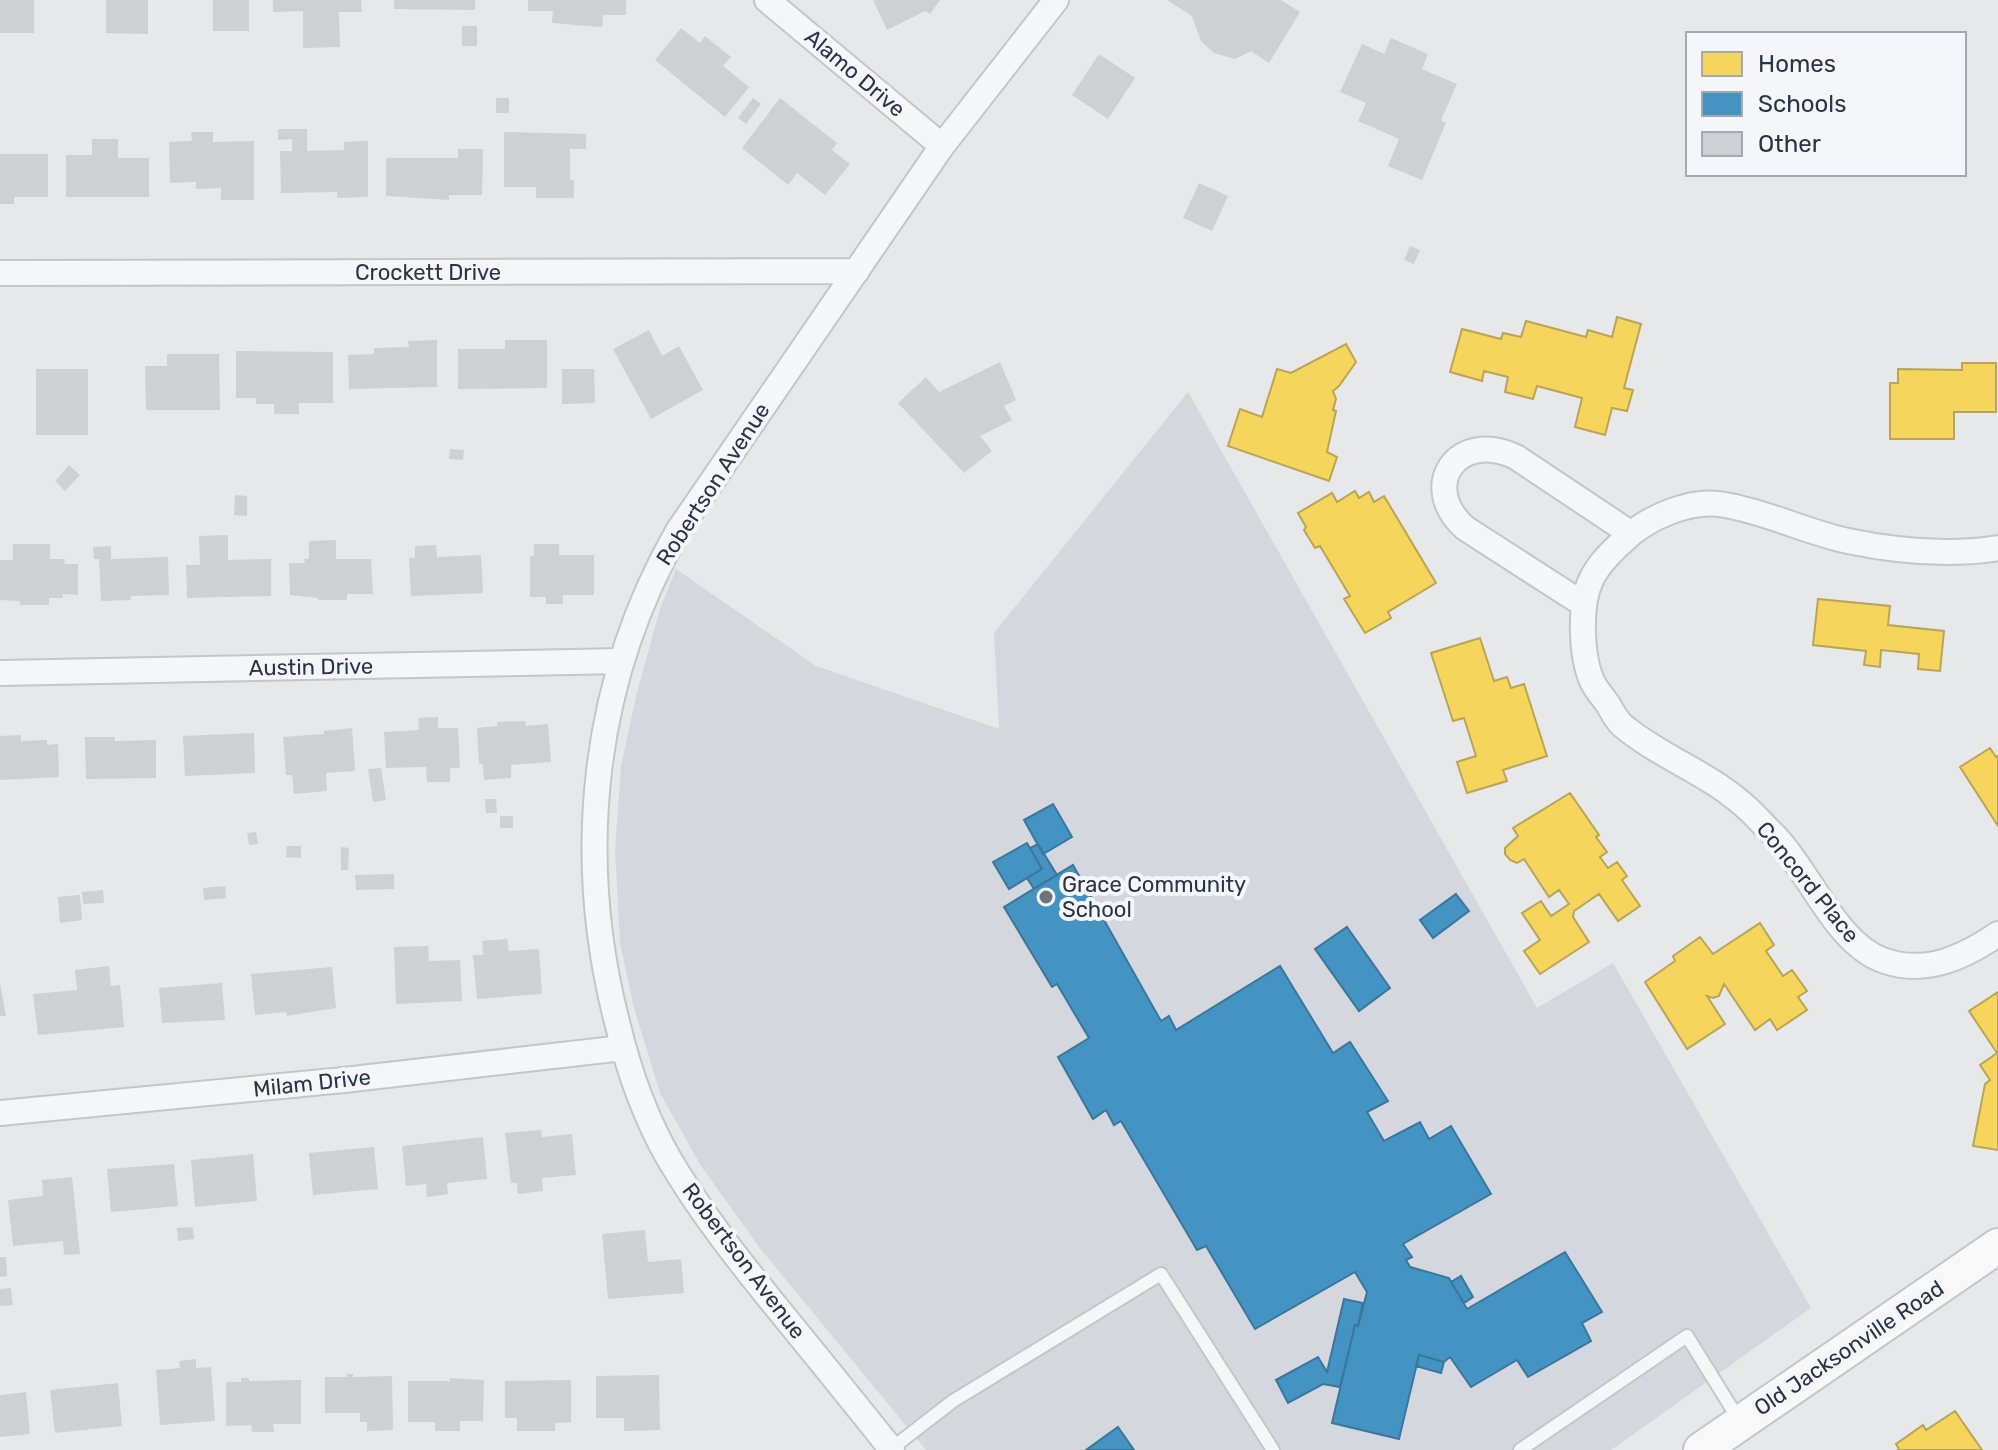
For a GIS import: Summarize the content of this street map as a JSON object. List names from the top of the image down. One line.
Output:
{"streets":{"main road":["Old Jacksonville Road"],"street":["Alamo Drive","Crockett Drive","Robertson Avenue","Austin Drive","Concord Place","Milam Drive"]},"crossings":[["Alamo Drive","Robertson Avenue"],["Crockett Drive","Robertson Avenue"],["Robertson Avenue","Austin Drive"],["Robertson Avenue","Milam Drive"]],"places":["Grace Community School"],"legend":["Homes","Schools","Other"]}
